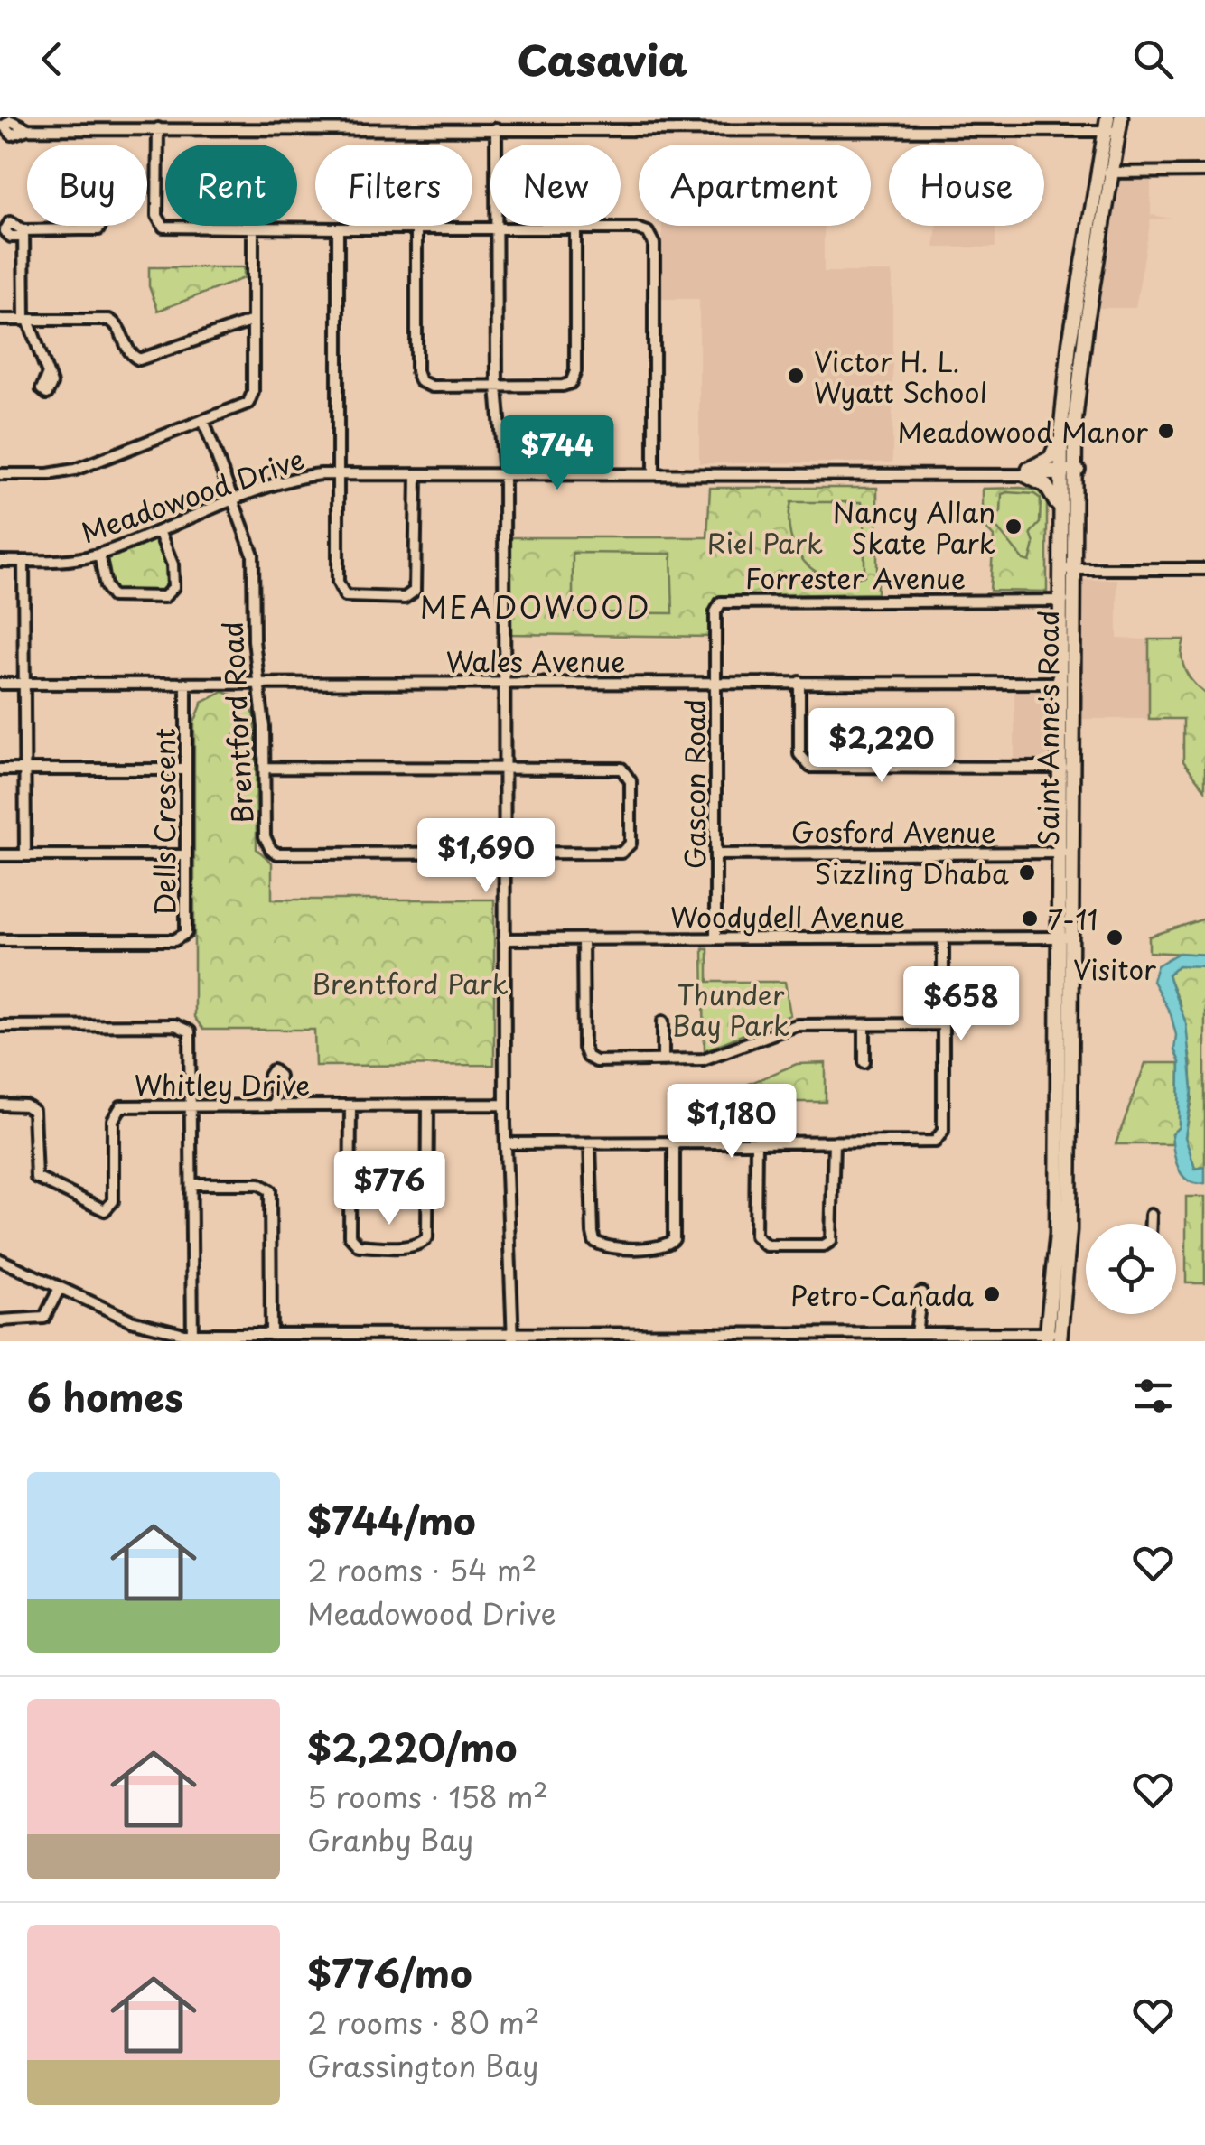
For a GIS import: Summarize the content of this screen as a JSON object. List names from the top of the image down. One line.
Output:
{"streets":{"main road":["Saint Anne's Road"],"street":["Meadowood Drive","Forrester Avenue","Wales Avenue","Brentford Road","Gascon Road","Dells Crescent","Gosford Avenue","Woodydell Avenue","Whitley Drive"]},"crossings":[["Meadowood Drive","Brentford Road"],["Meadowood Drive","Saint Anne's Road"],["Forrester Avenue","Wales Avenue"],["Forrester Avenue","Saint Anne's Road"],["Forrester Avenue","Gascon Road"],["Wales Avenue","Brentford Road"],["Wales Avenue","Saint Anne's Road"],["Wales Avenue","Gascon Road"],["Wales Avenue","Dells Crescent"],["Saint Anne's Road","Gosford Avenue"],["Saint Anne's Road","Woodydell Avenue"],["Gascon Road","Gosford Avenue"],["Gascon Road","Woodydell Avenue"]],"districts":["MEADOWOOD"],"parks":["Riel Park","Brentford Park","Thunder Bay Park"],"places":["Victor H. L. Wyatt School","Meadowood Manor","Nancy Allan Skate Park","Sizzling Dhaba","7-11","Visitor","Petro-Canada"],"page":{"header":"Casavia","chip":["Buy","Rent","Filters","New","Apartment","House"],"price":["$744","$2,220","$1,690","$658","$1,180","$776"],"heading":"6 homes","list":[{"name":"$744/mo","note":"2 rooms · 54 m² · Meadowood Drive"},{"name":"$2,220/mo","note":"5 rooms · 158 m² · Granby Bay"},{"name":"$776/mo","note":"2 rooms · 80 m² · Grassington Bay"}]}}
